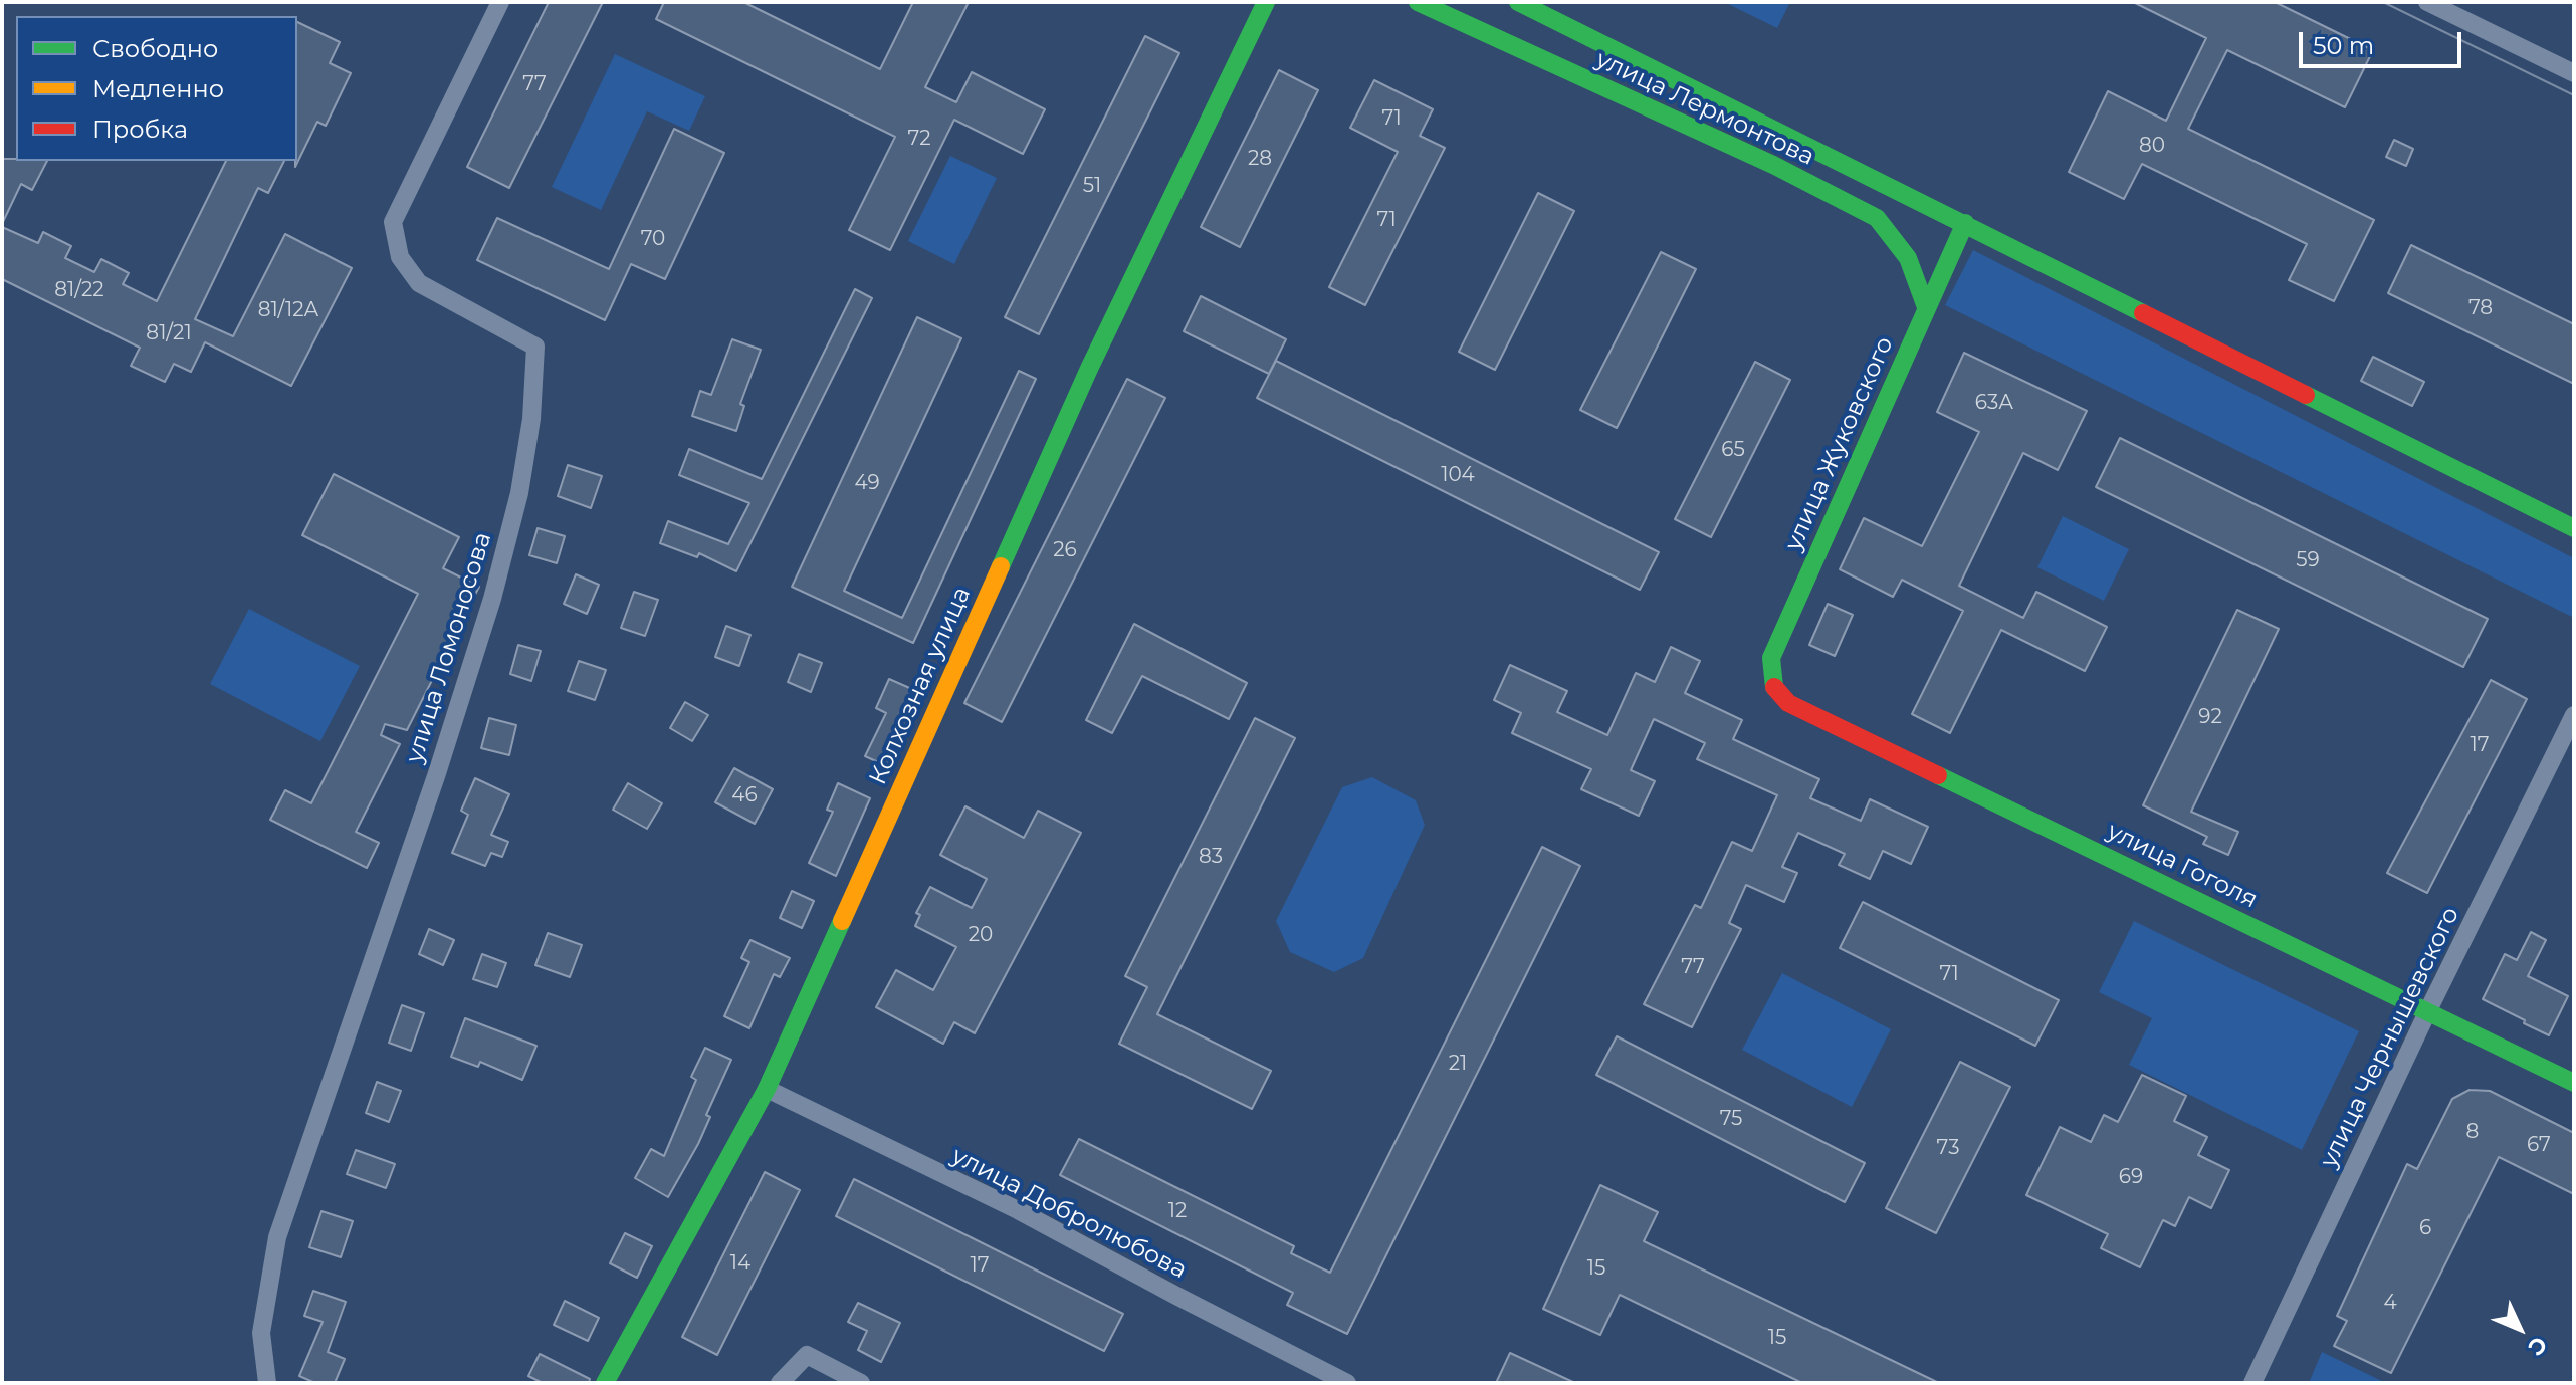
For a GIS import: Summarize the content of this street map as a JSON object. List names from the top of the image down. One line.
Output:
{"streets":{"main road":["улица Лермонтова","улица Жуковского","Колхозная улица","улица Гоголя"],"street":["улица Ломоносова","улица Чернышевского","улица Добролюбова"]},"crossings":[["улица Лермонтова","улица Жуковского"],["улица Жуковского","улица Гоголя"],["Колхозная улица","улица Добролюбова"],["улица Гоголя","улица Чернышевского"]],"house_numbers":["77","71","72","80","28","51","71","70","81/22","78","81/12А","81/21","63А","65","104","49","26","59","92","17","46","83","20","77","71","21","75","8","67","73","69","12","6","14","17","15","4","15"],"legend":["Свободно","Медленно","Пробка"],"scale_bar":"50 m","north":"bottom right"}
